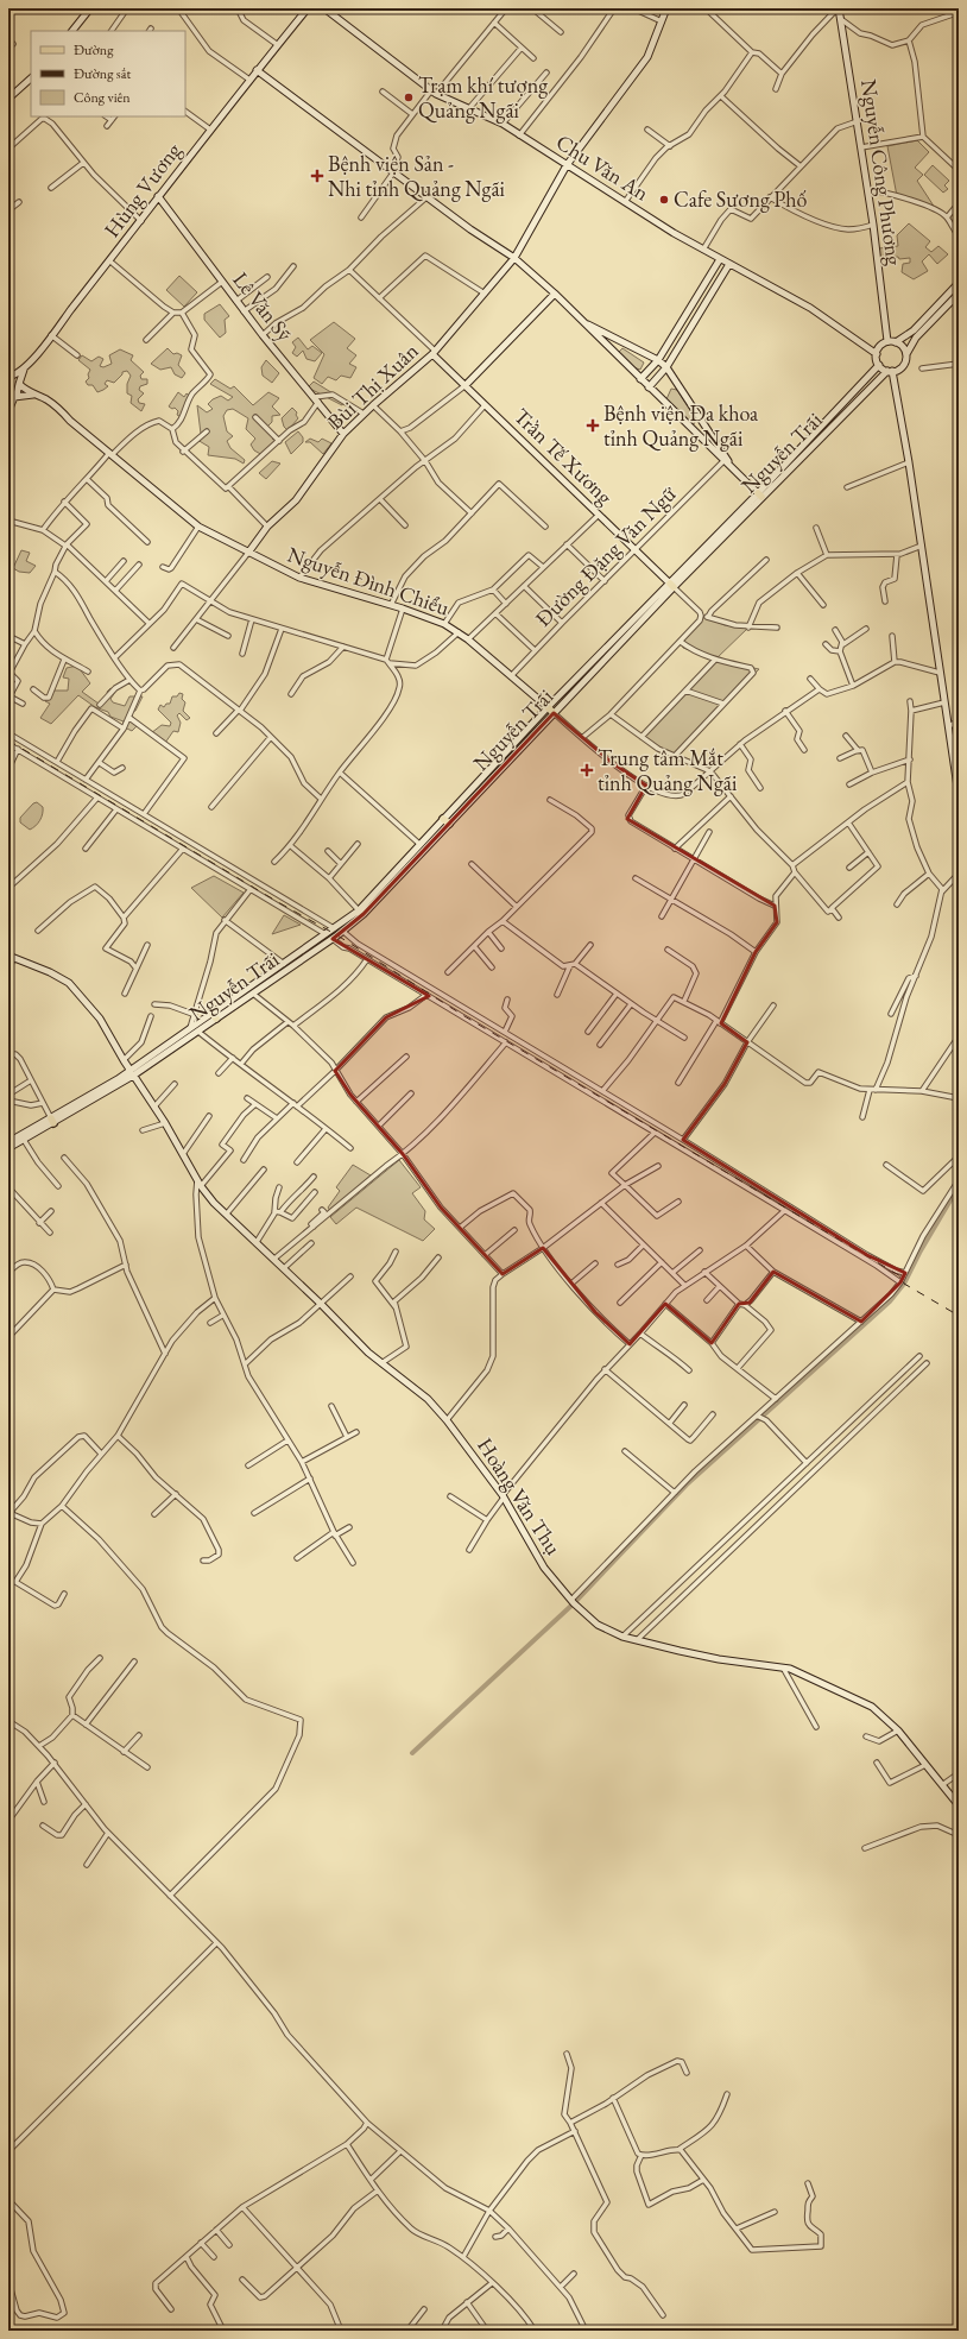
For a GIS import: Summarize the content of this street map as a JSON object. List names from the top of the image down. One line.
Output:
{"streets":{"main road":["Chu Văn An","Nguyễn Công Phương","Hùng Vương","Lê Văn Sỹ","Bùi Thị Xuân","Nguyễn Trãi","Trần Tế Xương","Nguyễn Đình Chiểu","Hoàng Văn Thụ"],"street":["Đường Đặng Văn Ngữ"]},"crossings":[["Chu Văn An","Nguyễn Công Phương"],["Chu Văn An","Bùi Thị Xuân"],["Chu Văn An","Nguyễn Trãi"],["Nguyễn Công Phương","Nguyễn Trãi"],["Hùng Vương","Lê Văn Sỹ"],["Lê Văn Sỹ","Bùi Thị Xuân"],["Bùi Thị Xuân","Trần Tế Xương"],["Bùi Thị Xuân","Nguyễn Đình Chiểu"],["Nguyễn Trãi","Trần Tế Xương"],["Nguyễn Trãi","Nguyễn Đình Chiểu"],["Nguyễn Trãi","Hoàng Văn Thụ"],["Trần Tế Xương","Đường Đặng Văn Ngữ"],["Đường Đặng Văn Ngữ","Nguyễn Đình Chiểu"]],"places":{"other":["Trạm khí tượng Quảng Ngãi","Cafe Sương Phố"],"health":["Bệnh viện Sản - Nhi tỉnh Quảng Ngãi","Bệnh viện Đa khoa tỉnh Quảng Ngãi","Trung tâm Mắt tỉnh Quảng Ngãi"]},"legend":["Đường","Đường sắt","Công viên"]}
